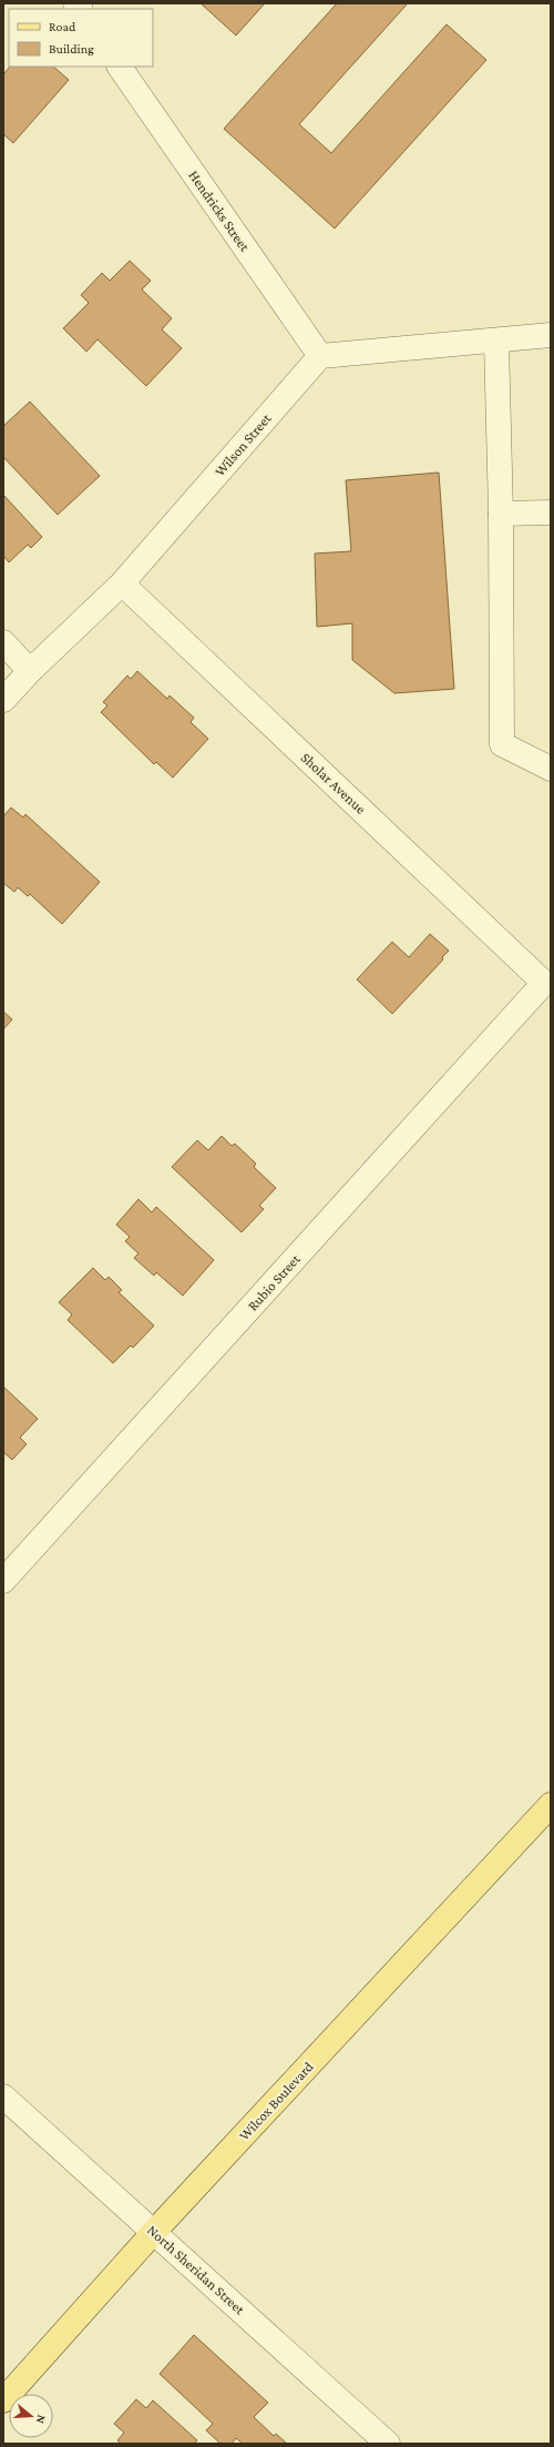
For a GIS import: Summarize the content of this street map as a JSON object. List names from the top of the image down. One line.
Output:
{"streets":{"main road":["Wilcox Boulevard"],"street":["Hendricks Street","Wilson Street","Sholar Avenue","Rubio Street","North Sheridan Street"]},"crossings":[["Hendricks Street","Wilson Street"],["Wilson Street","Sholar Avenue"],["Sholar Avenue","Rubio Street"],["Wilcox Boulevard","North Sheridan Street"]],"legend":["Road","Building"],"north":"right"}
